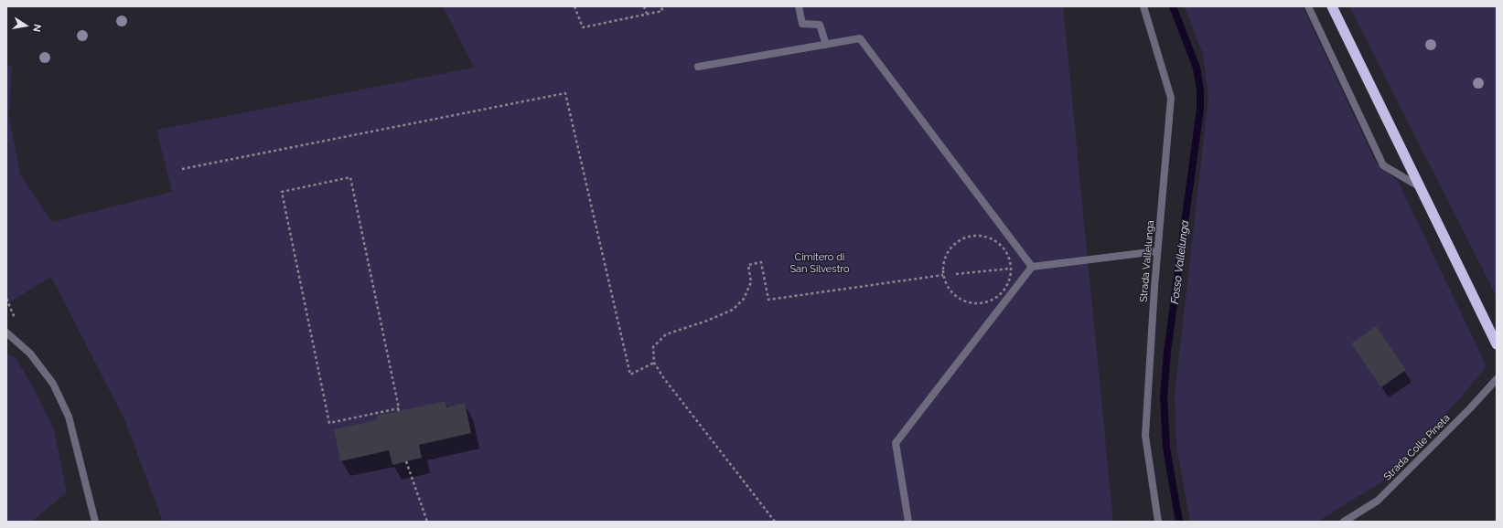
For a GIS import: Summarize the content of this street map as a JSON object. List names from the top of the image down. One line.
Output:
{"streets":{"street":["Strada Vallelunga","Strada Colle Pineta"]},"water":["Fosso Vallelunga"],"parks":["Cimitero di San Silvestro"],"north":"right"}
